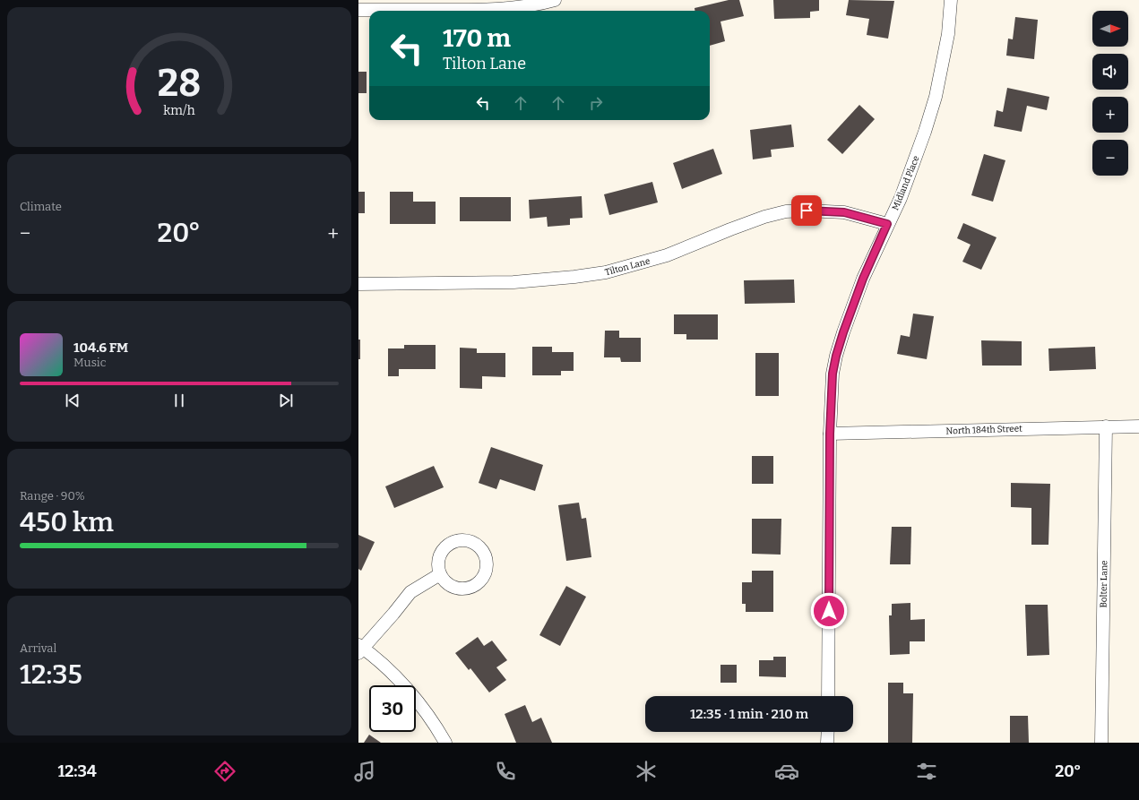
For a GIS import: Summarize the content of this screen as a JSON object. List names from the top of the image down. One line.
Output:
{"streets":{"street":["Midland Place","Tilton Lane","North 184th Street","Bolter Lane"]},"crossings":[["Midland Place","Tilton Lane"],["Midland Place","North 184th Street"],["North 184th Street","Bolter Lane"]],"north":"right","page":{"map_buttons":["+","−"],"turn":["170 m","Tilton Lane"],"tile":["Climate",["Range · 90%","450 km"],["Arrival","12:35"]],"heat":["−","20°","+"],"song":["104.6 FM","Music"],"limit":"30","trip":"12:35 · 1 min · 210 m","tabs":["12:34","20°"],"gauge":["28","km/h"]}}
